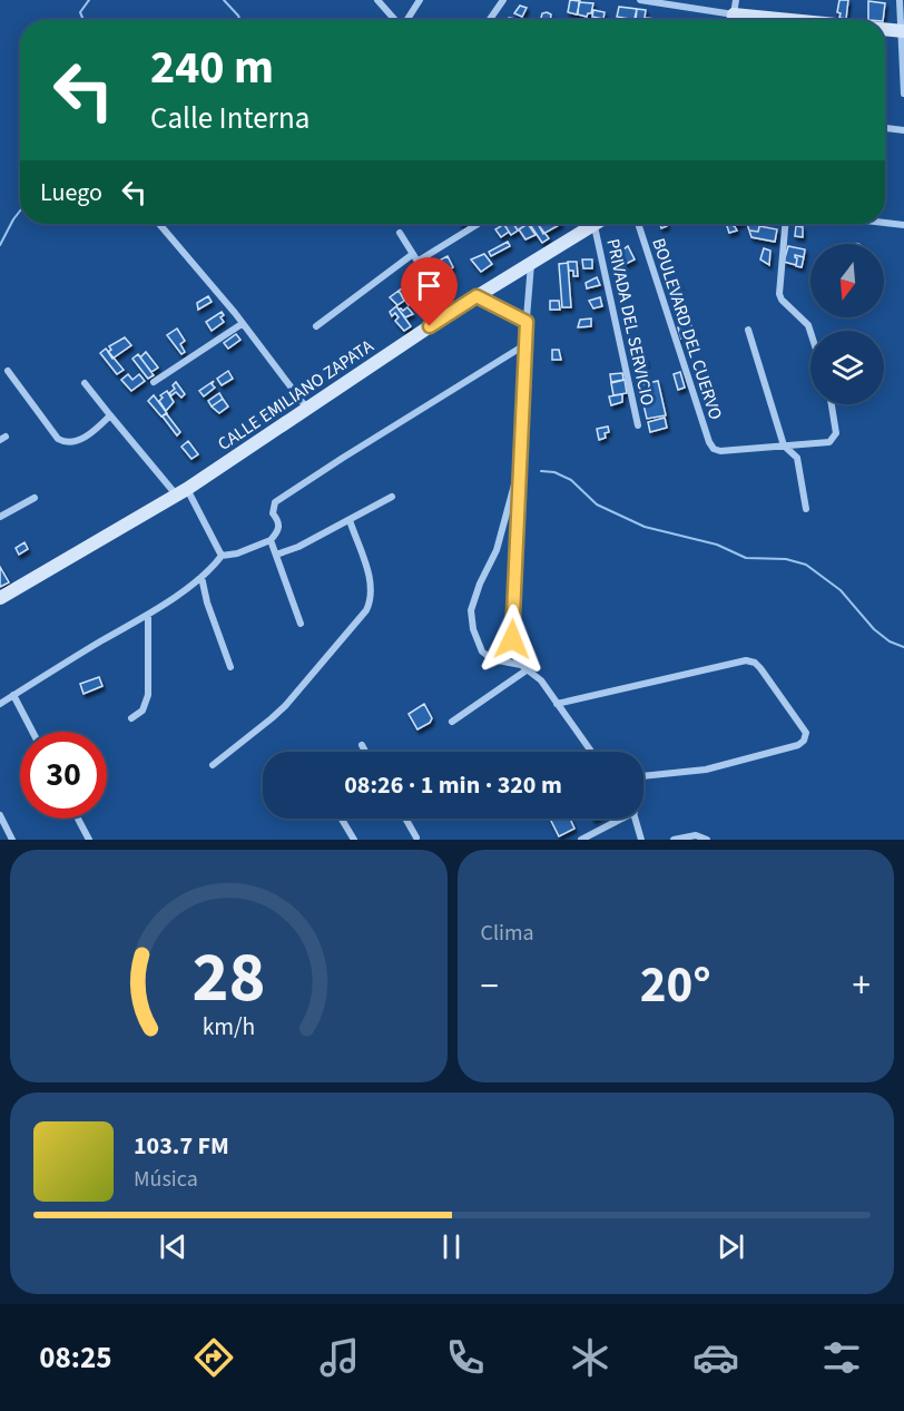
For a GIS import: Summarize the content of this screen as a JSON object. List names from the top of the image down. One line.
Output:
{"streets":{"main road":["CALLE EMILIANO ZAPATA"],"street":["PRIVADA DEL SERVICIO","BOULEVARD DEL CUERVO"]},"north":"bottom","page":{"turn":["240 m","Calle Interna"],"then":"Luego","limit":"30","trip":"08:26 · 1 min · 320 m","tile":"Clima","heat":["−","20°","+"],"song":["103.7 FM","Música"],"tabs":"08:25","gauge":["28","km/h"]}}
